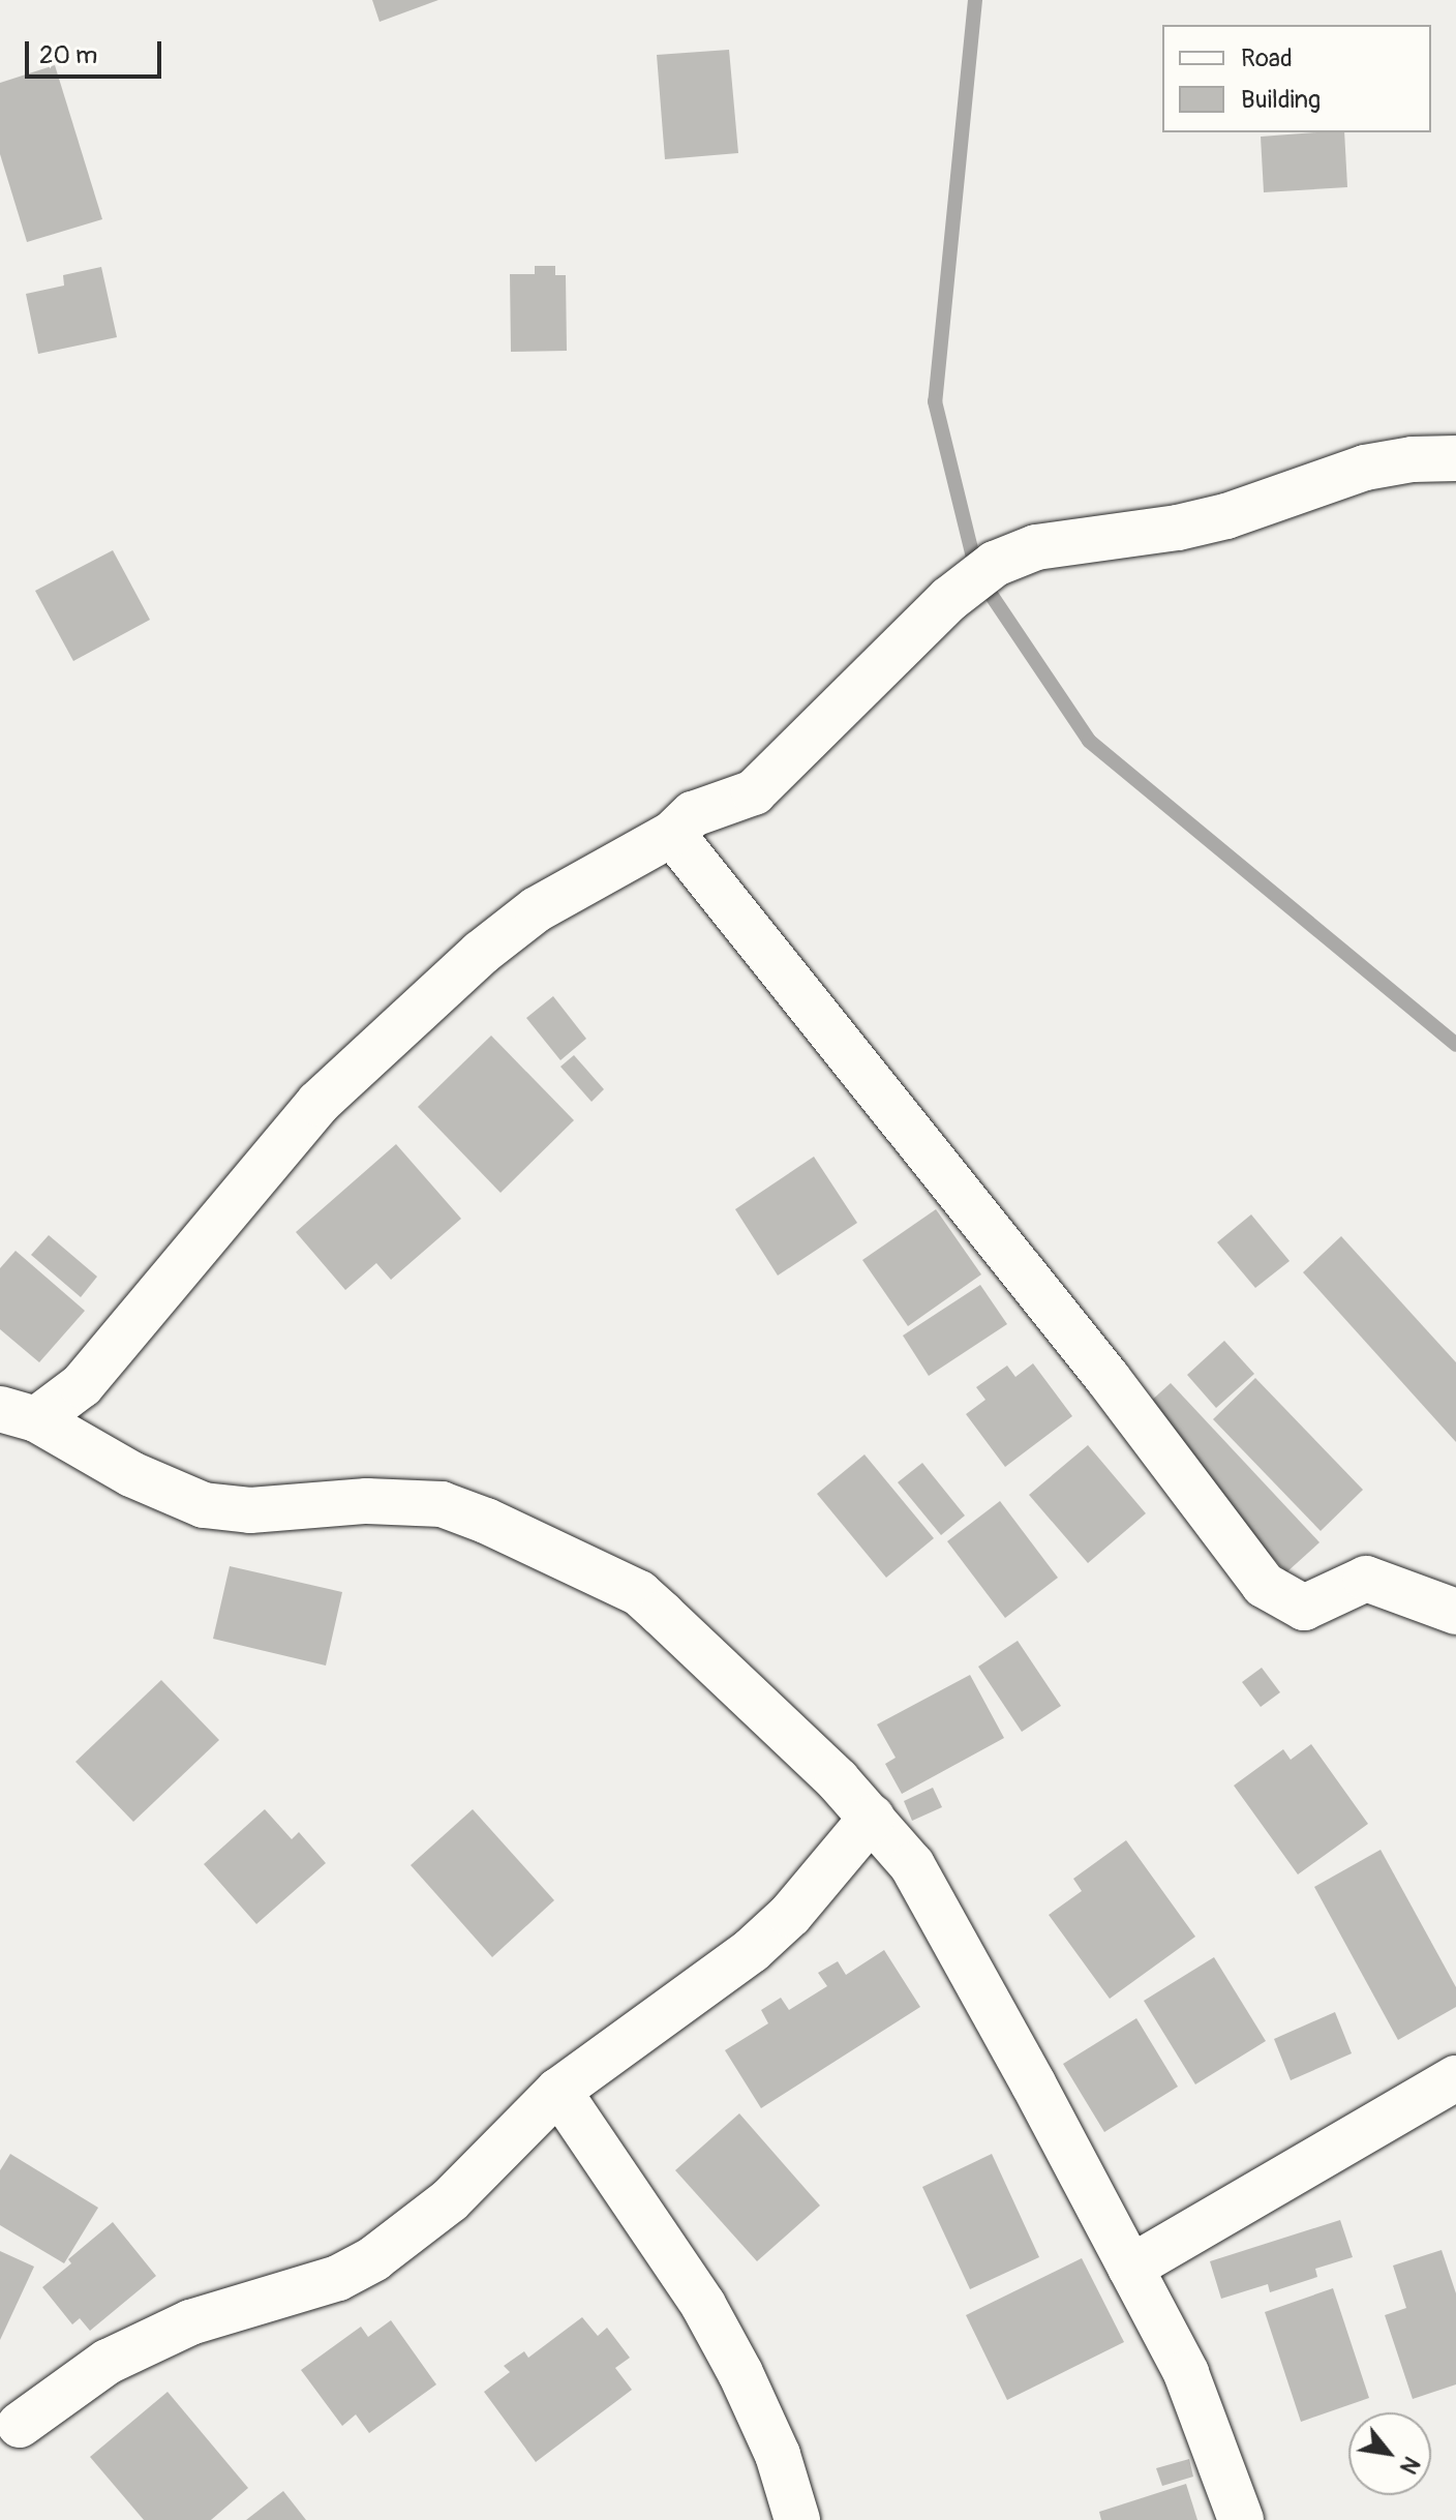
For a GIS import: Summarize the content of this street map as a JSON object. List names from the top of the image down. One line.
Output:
{"legend":["Road","Building"],"scale_bar":"20 m","north":"bottom right"}
